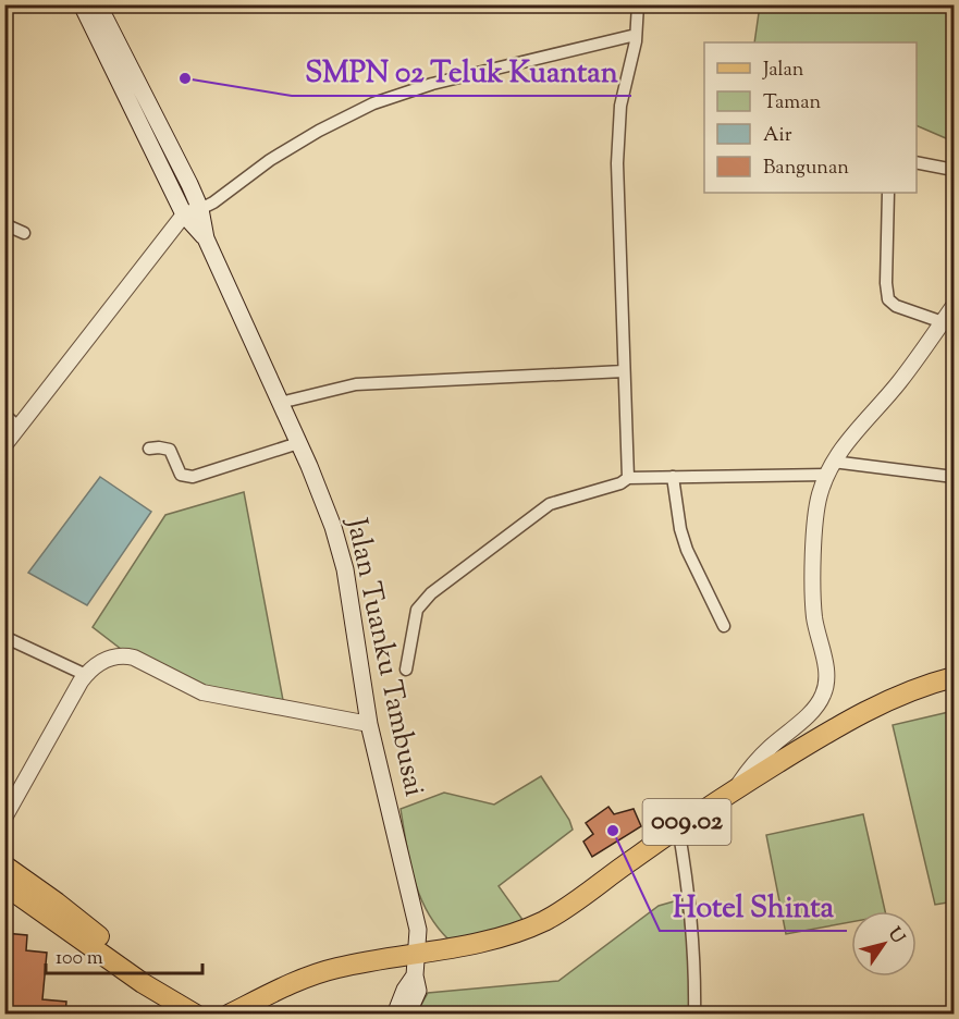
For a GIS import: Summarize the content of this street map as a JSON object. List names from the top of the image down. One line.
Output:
{"streets":{"main road":["Jalan Tuanku Tambusai","009.02"]},"crossings":[["Jalan Tuanku Tambusai","009.02"]],"places":["SMPN 02 Teluk Kuantan","Hotel Shinta"],"legend":["Jalan","Taman","Air","Bangunan"],"scale_bar":"100 m","north":"top right"}
